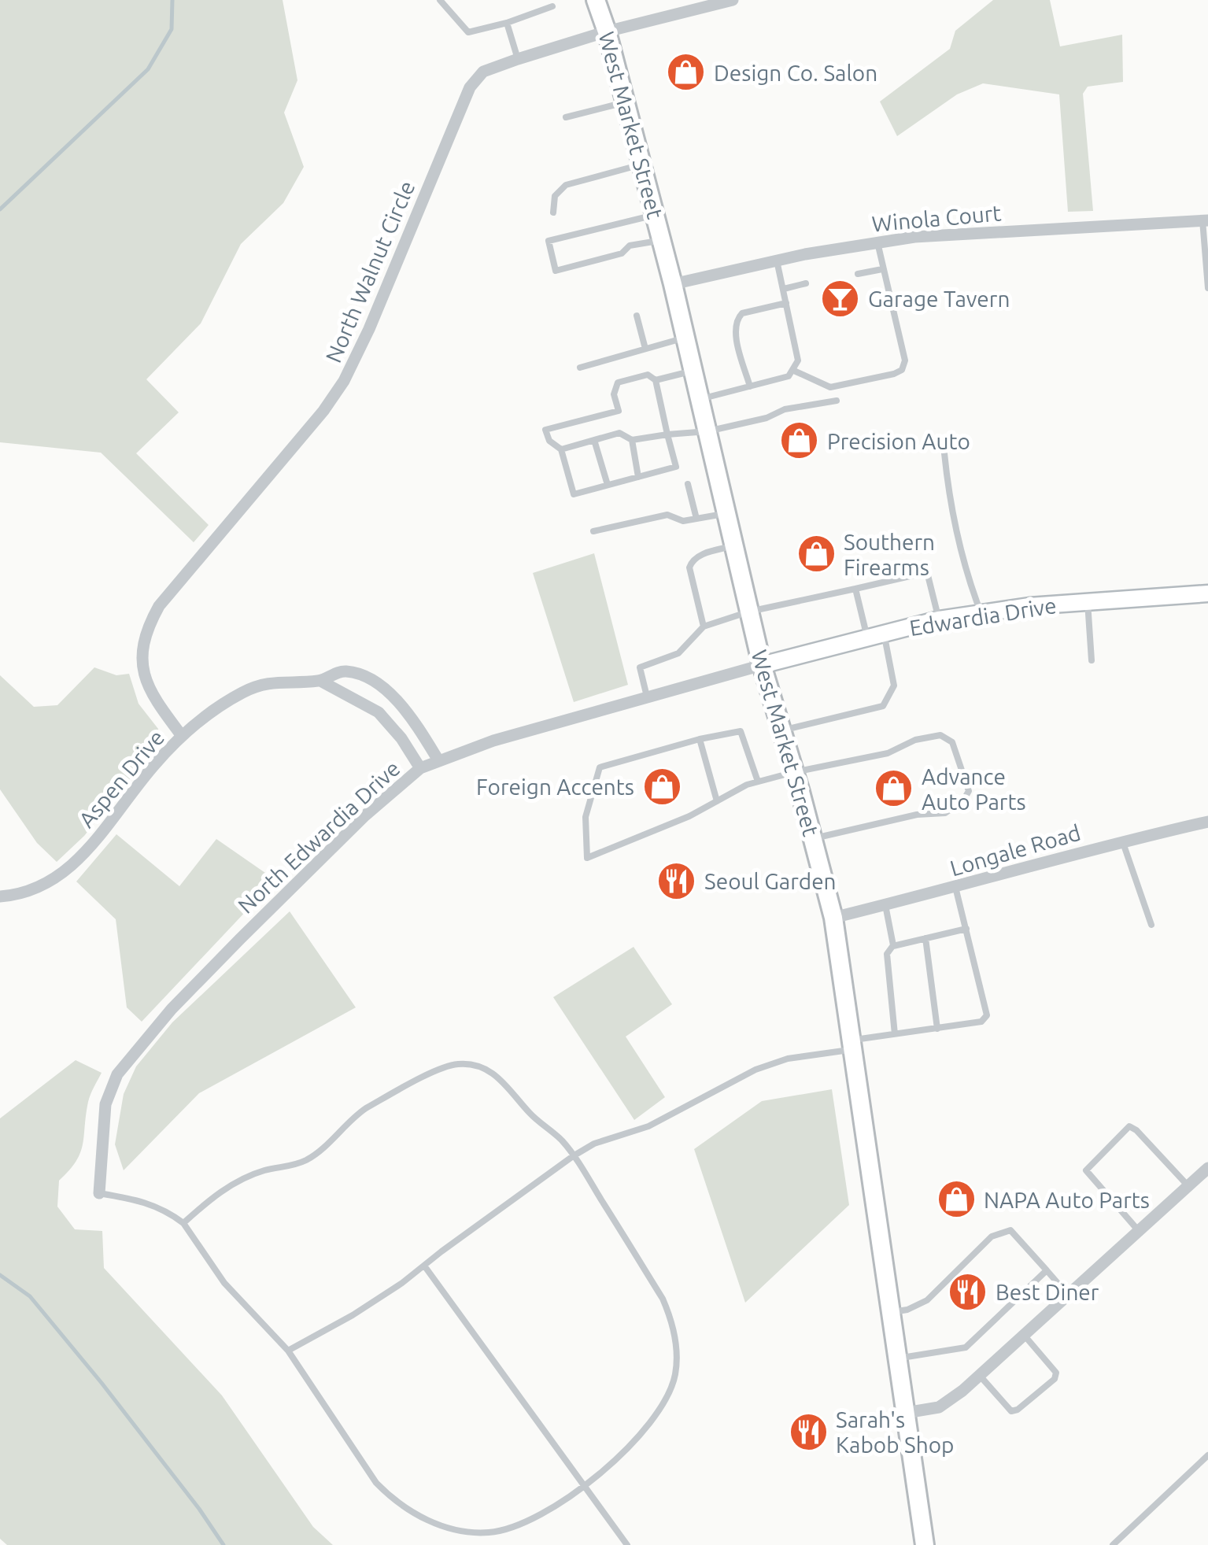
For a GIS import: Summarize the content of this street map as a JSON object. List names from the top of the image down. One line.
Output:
{"streets":{"main road":["West Market Street","Edwardia Drive"],"street":["Winola Court","North Walnut Circle","Aspen Drive","North Edwardia Drive","Longale Road"]},"crossings":[["West Market Street","Winola Court"],["West Market Street","North Walnut Circle"],["West Market Street","Edwardia Drive"],["West Market Street","North Edwardia Drive"],["West Market Street","Longale Road"],["North Walnut Circle","Aspen Drive"],["Edwardia Drive","North Edwardia Drive"],["Aspen Drive","North Edwardia Drive"]],"places":{"shop":["Design Co. Salon","Precision Auto","Southern Firearms","Foreign Accents","Advance Auto Parts","NAPA Auto Parts"],"bar":["Garage Tavern"],"restaurant":["Seoul Garden","Best Diner","Sarah's Kabob Shop"]}}
